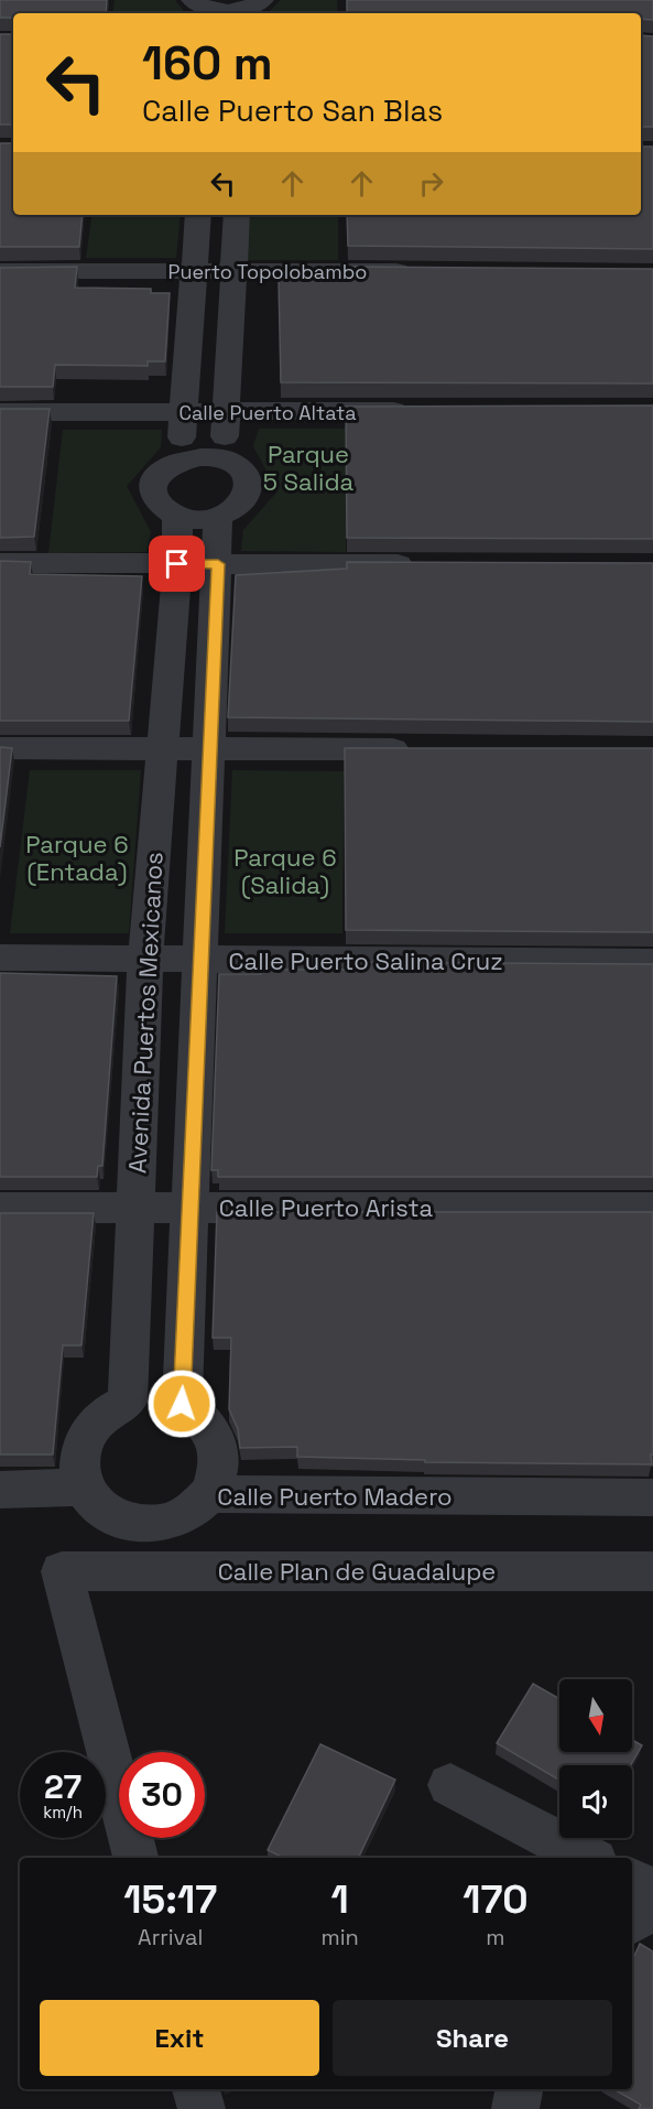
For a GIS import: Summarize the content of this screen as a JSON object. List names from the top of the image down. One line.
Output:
{"streets":{"street":["Puerto Topolobambo","Calle Puerto Altata","Calle Puerto Salina Cruz","Avenida Puertos Mexicanos","Calle Puerto Arista","Calle Puerto Madero","Calle Plan de Guadalupe"]},"crossings":[["Calle Puerto Salina Cruz","Avenida Puertos Mexicanos"],["Avenida Puertos Mexicanos","Calle Puerto Arista"],["Avenida Puertos Mexicanos","Calle Puerto Madero"]],"parks":["Parque 5 Salida","Parque 6 (Entada)","Parque 6 (Salida)"],"north":"bottom","page":{"turn":["160 m","Calle Puerto San Blas"],"speed":"27 km/h","limit":"30","eta":["15:17","Arrival","1","min","170","m"],"buttons":["Exit","Share"]}}
